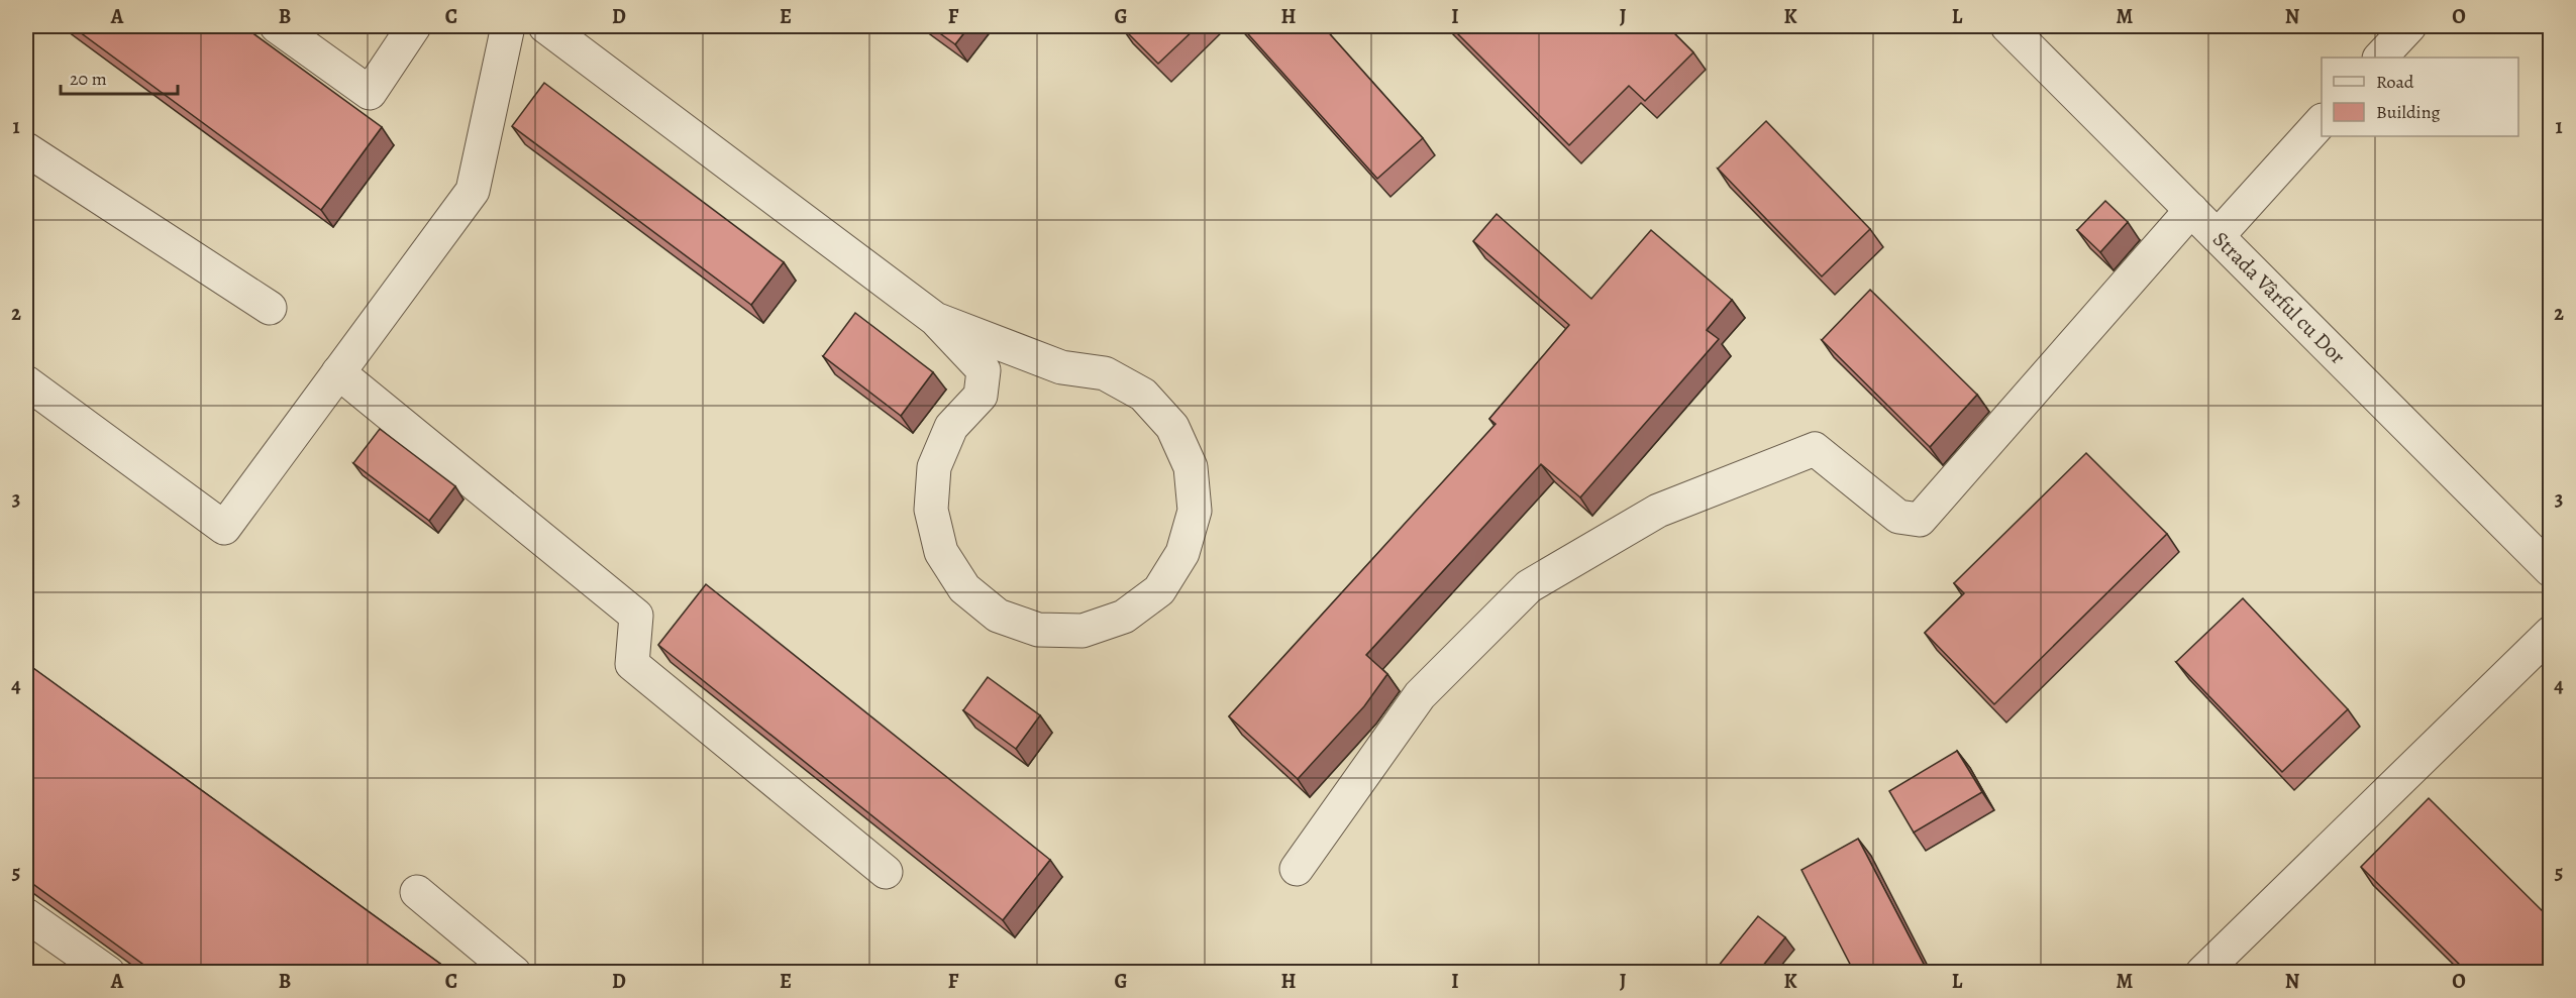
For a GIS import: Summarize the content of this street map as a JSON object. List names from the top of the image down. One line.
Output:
{"streets":{"street":["Strada Vârful cu Dor"]},"legend":["Road","Building"],"scale_bar":"20 m","grid":{"columns":["A","B","C","D","E","F","G","H","I","J","K","L","M","N","O"],"rows":["1","2","3","4","5"]}}
